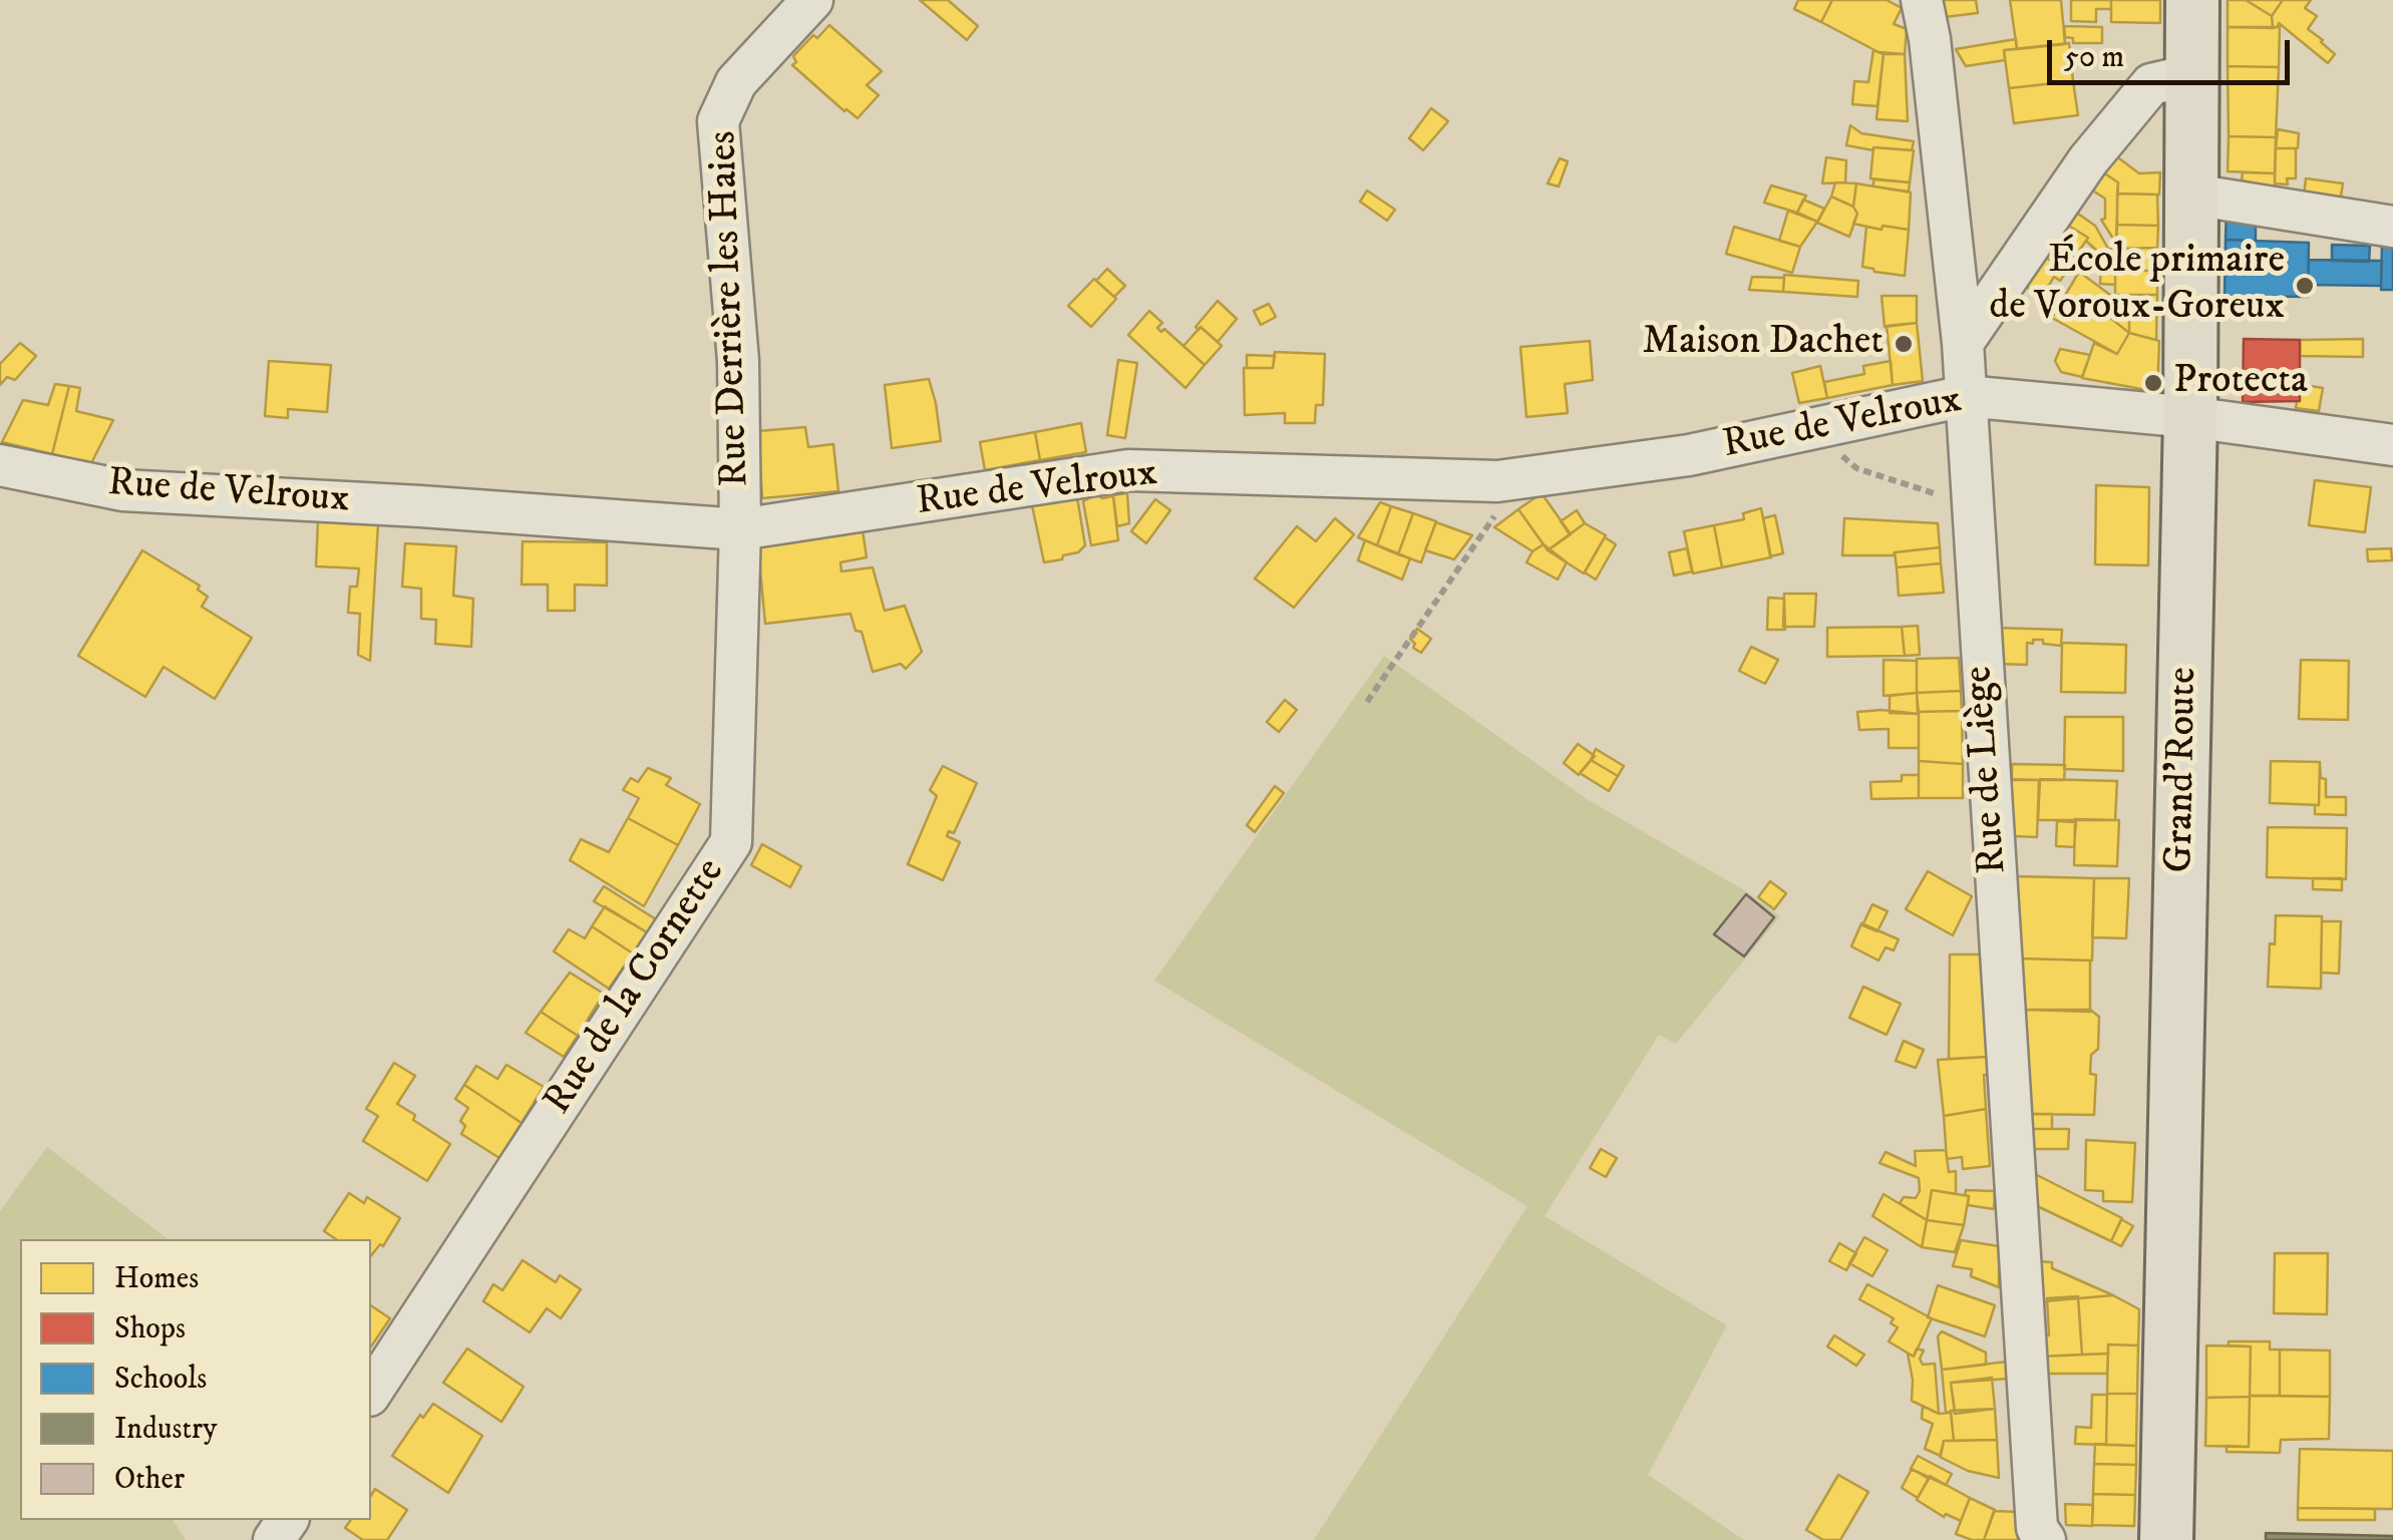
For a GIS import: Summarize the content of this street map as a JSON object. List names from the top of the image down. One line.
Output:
{"streets":{"main road":["Grand'Route"],"street":["Rue Derrière les Haies","Rue de Velroux","Rue de Liège","Rue de la Cornette"]},"crossings":[["Rue Derrière les Haies","Rue de Velroux"],["Rue Derrière les Haies","Rue de la Cornette"],["Rue de Velroux","Rue de Liège"],["Rue de Velroux","Grand'Route"],["Rue de Velroux","Rue de la Cornette"]],"places":["École primaire de Voroux-Goreux","Maison Dachet","Protecta"],"legend":["Homes","Shops","Schools","Industry","Other"],"scale_bar":"50 m"}
